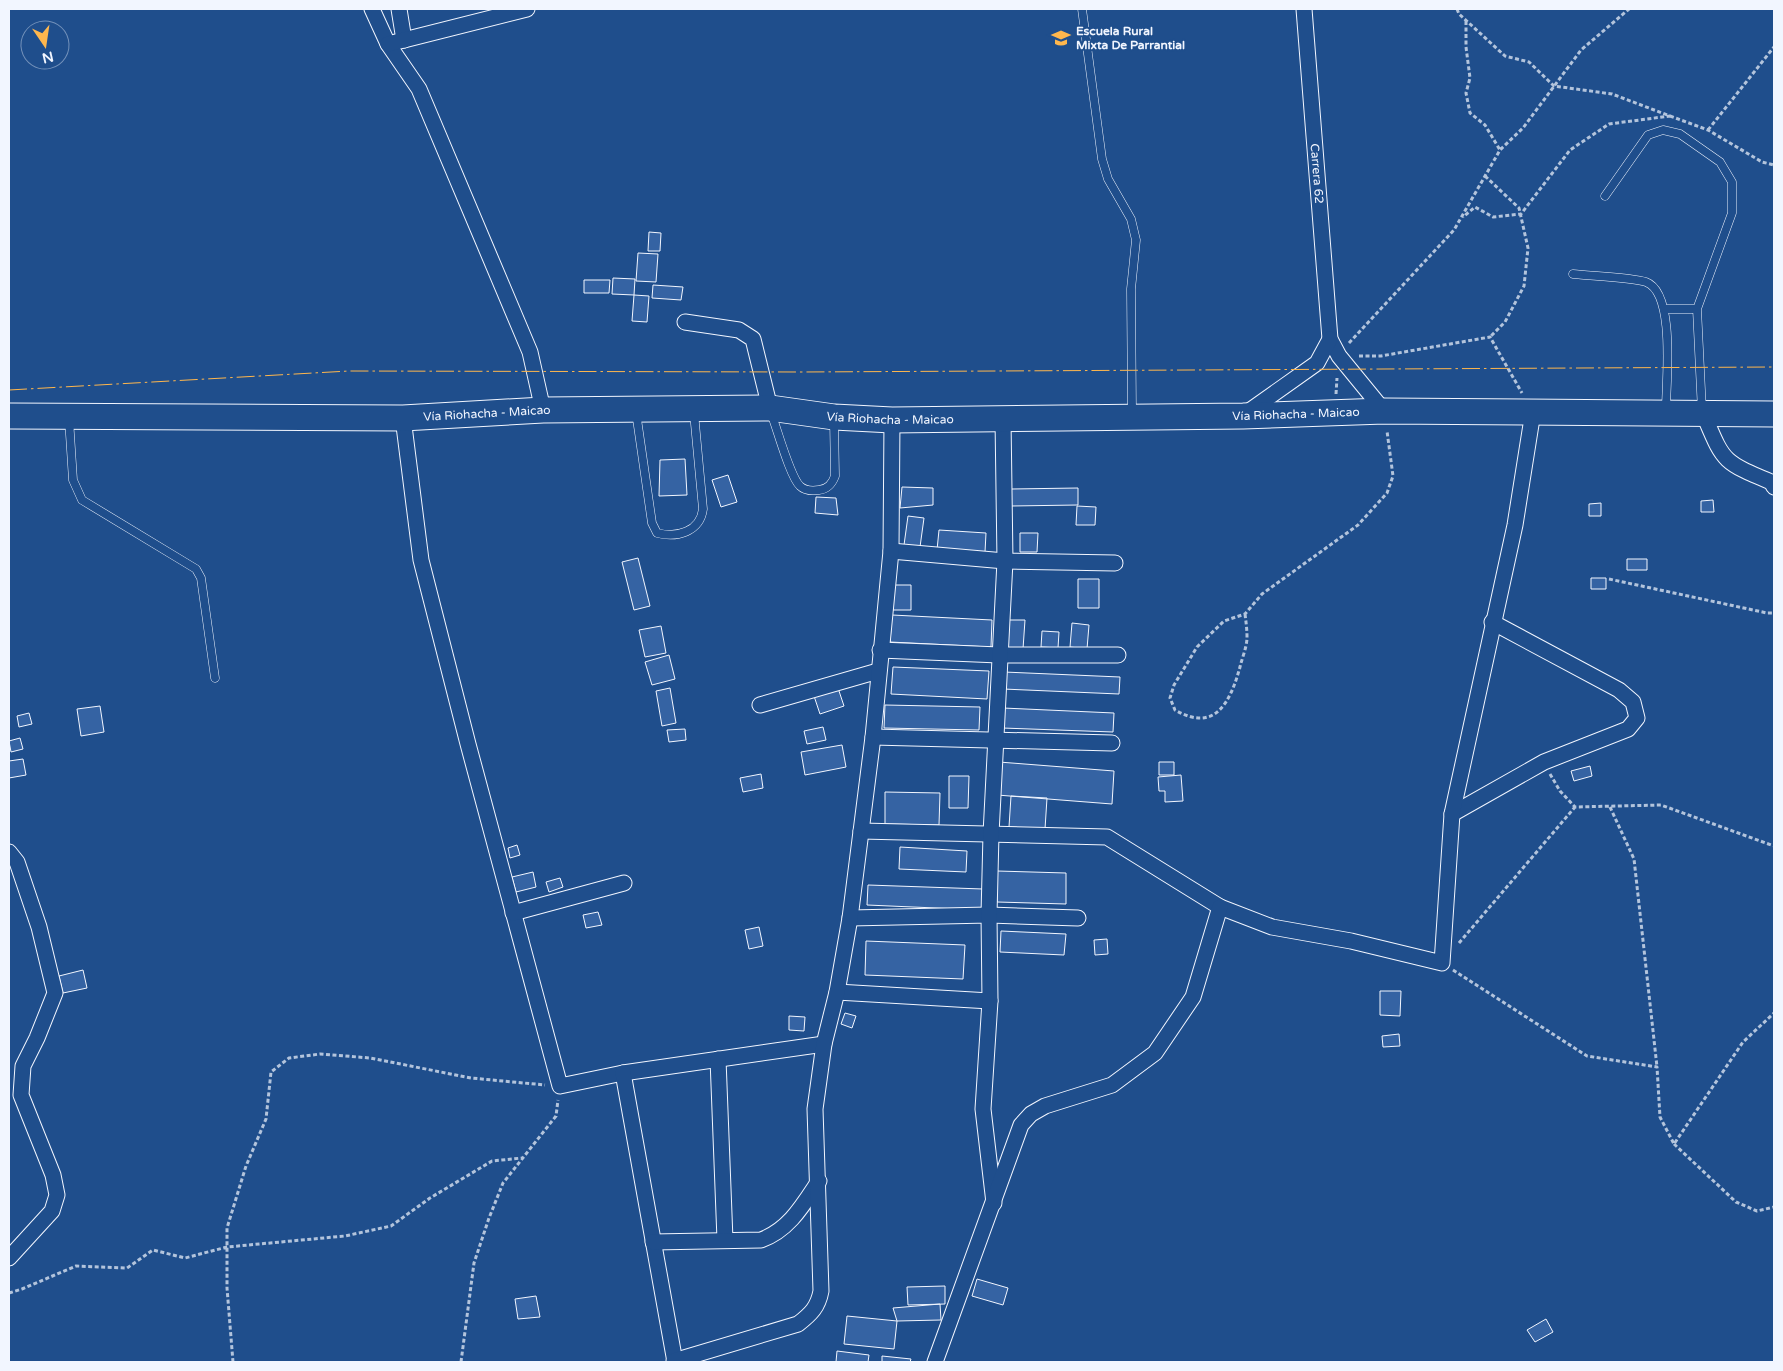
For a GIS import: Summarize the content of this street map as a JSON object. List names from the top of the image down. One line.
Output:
{"streets":{"highway":["Vía Riohacha - Maicao"],"street":["Carrera 62"]},"crossings":[["Carrera 62","Vía Riohacha - Maicao"]],"places":{"school or university":["Escuela Rural Mixta De Parrantial"]},"north":"bottom"}
